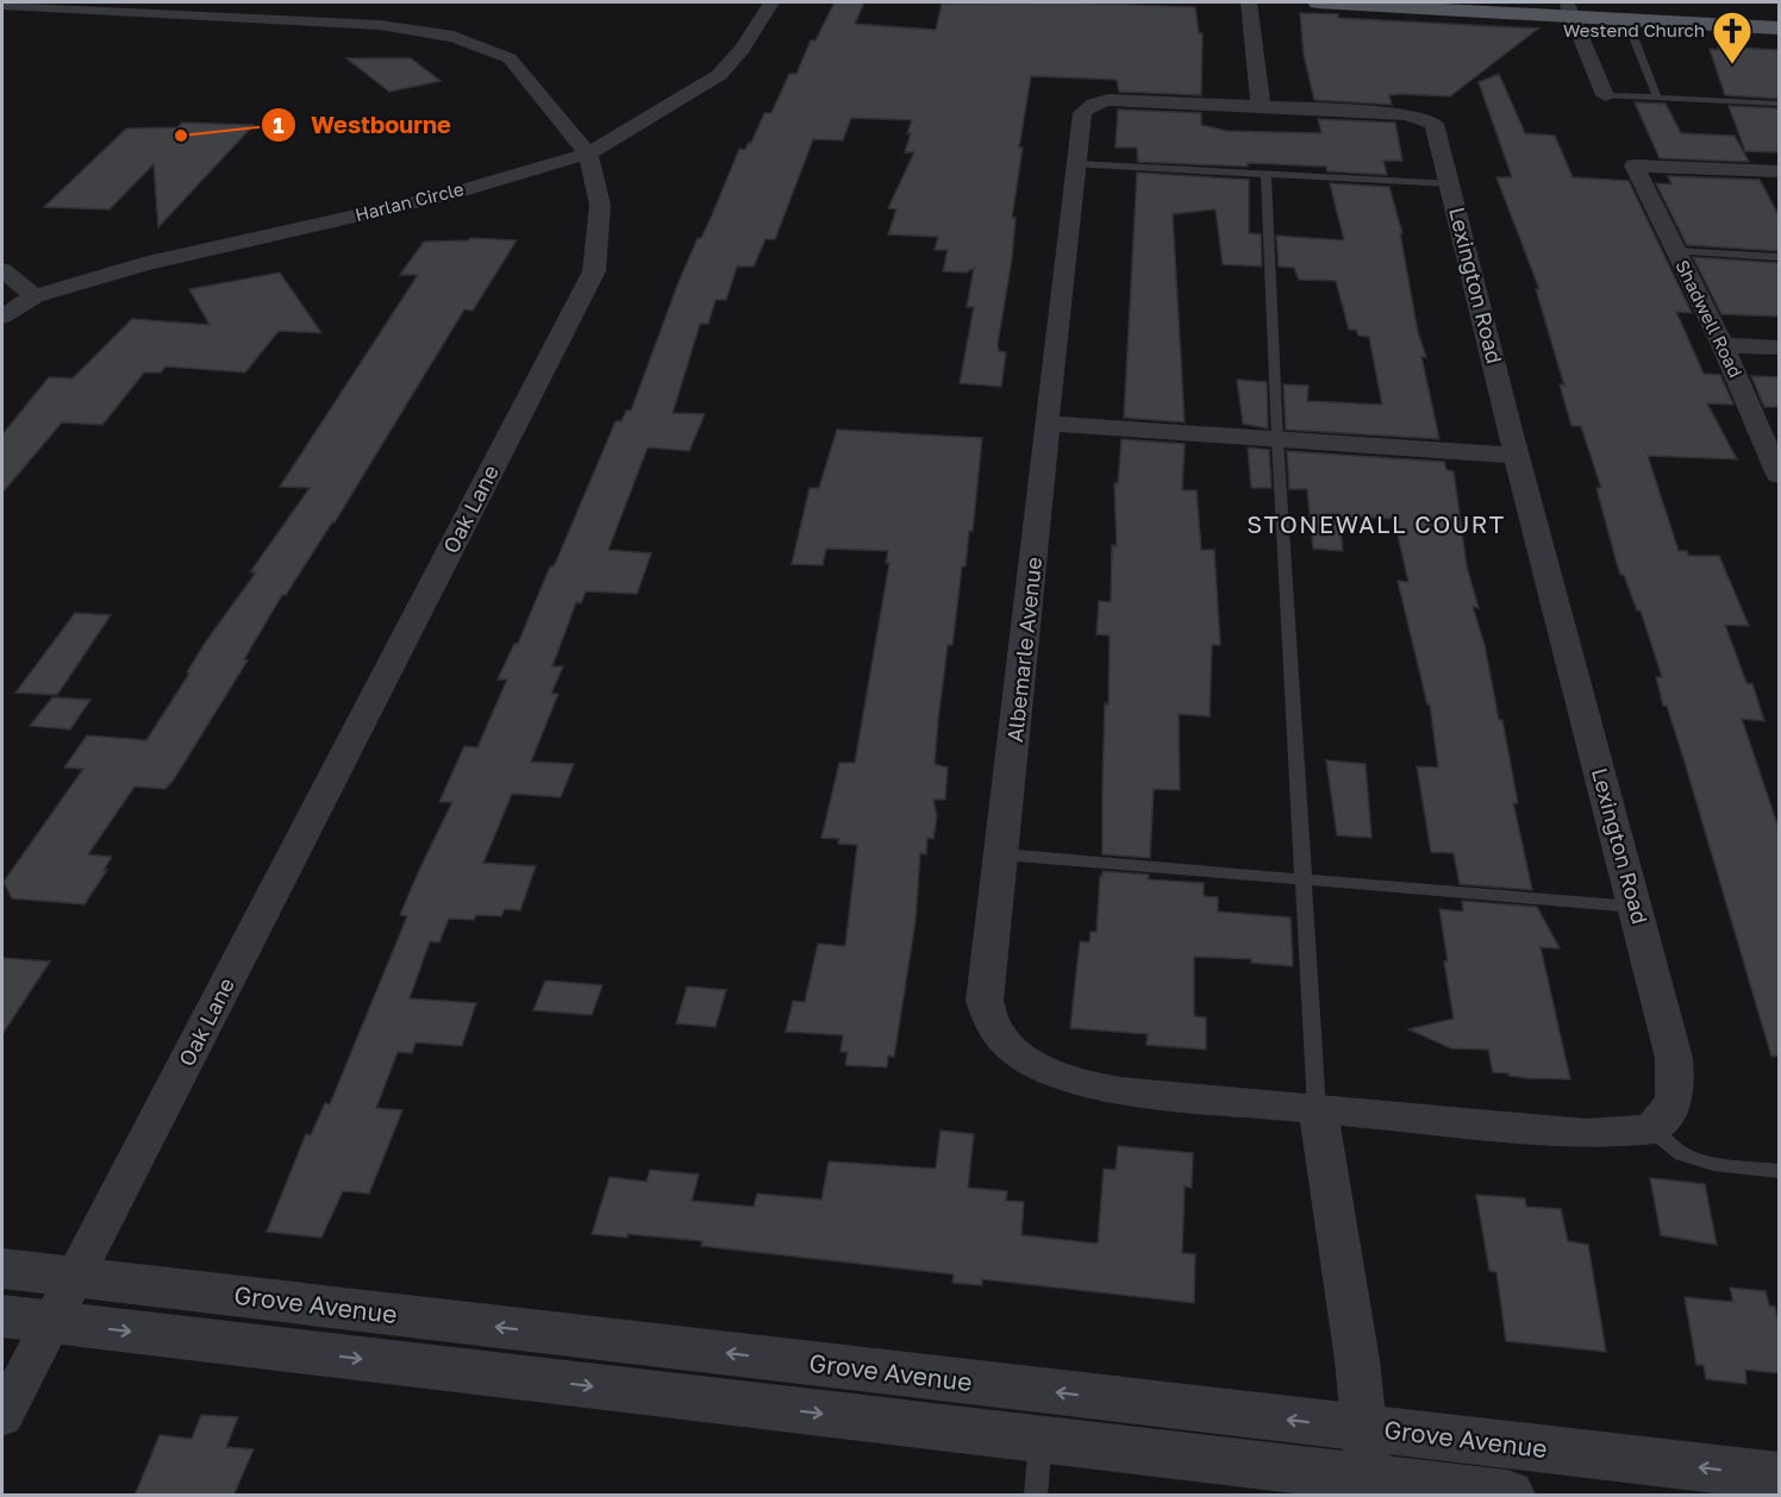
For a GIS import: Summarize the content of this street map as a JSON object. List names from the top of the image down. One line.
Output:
{"streets":{"street":["Harlan Circle","Lexington Road","Shadwell Road","Oak Lane","Albemarle Avenue","Grove Avenue"]},"crossings":[["Harlan Circle","Oak Lane"],["Lexington Road","Albemarle Avenue"],["Oak Lane","Grove Avenue"]],"districts":["STONEWALL COURT"],"places":{"church":["Westend Church"],"other":["Westbourne"]}}
